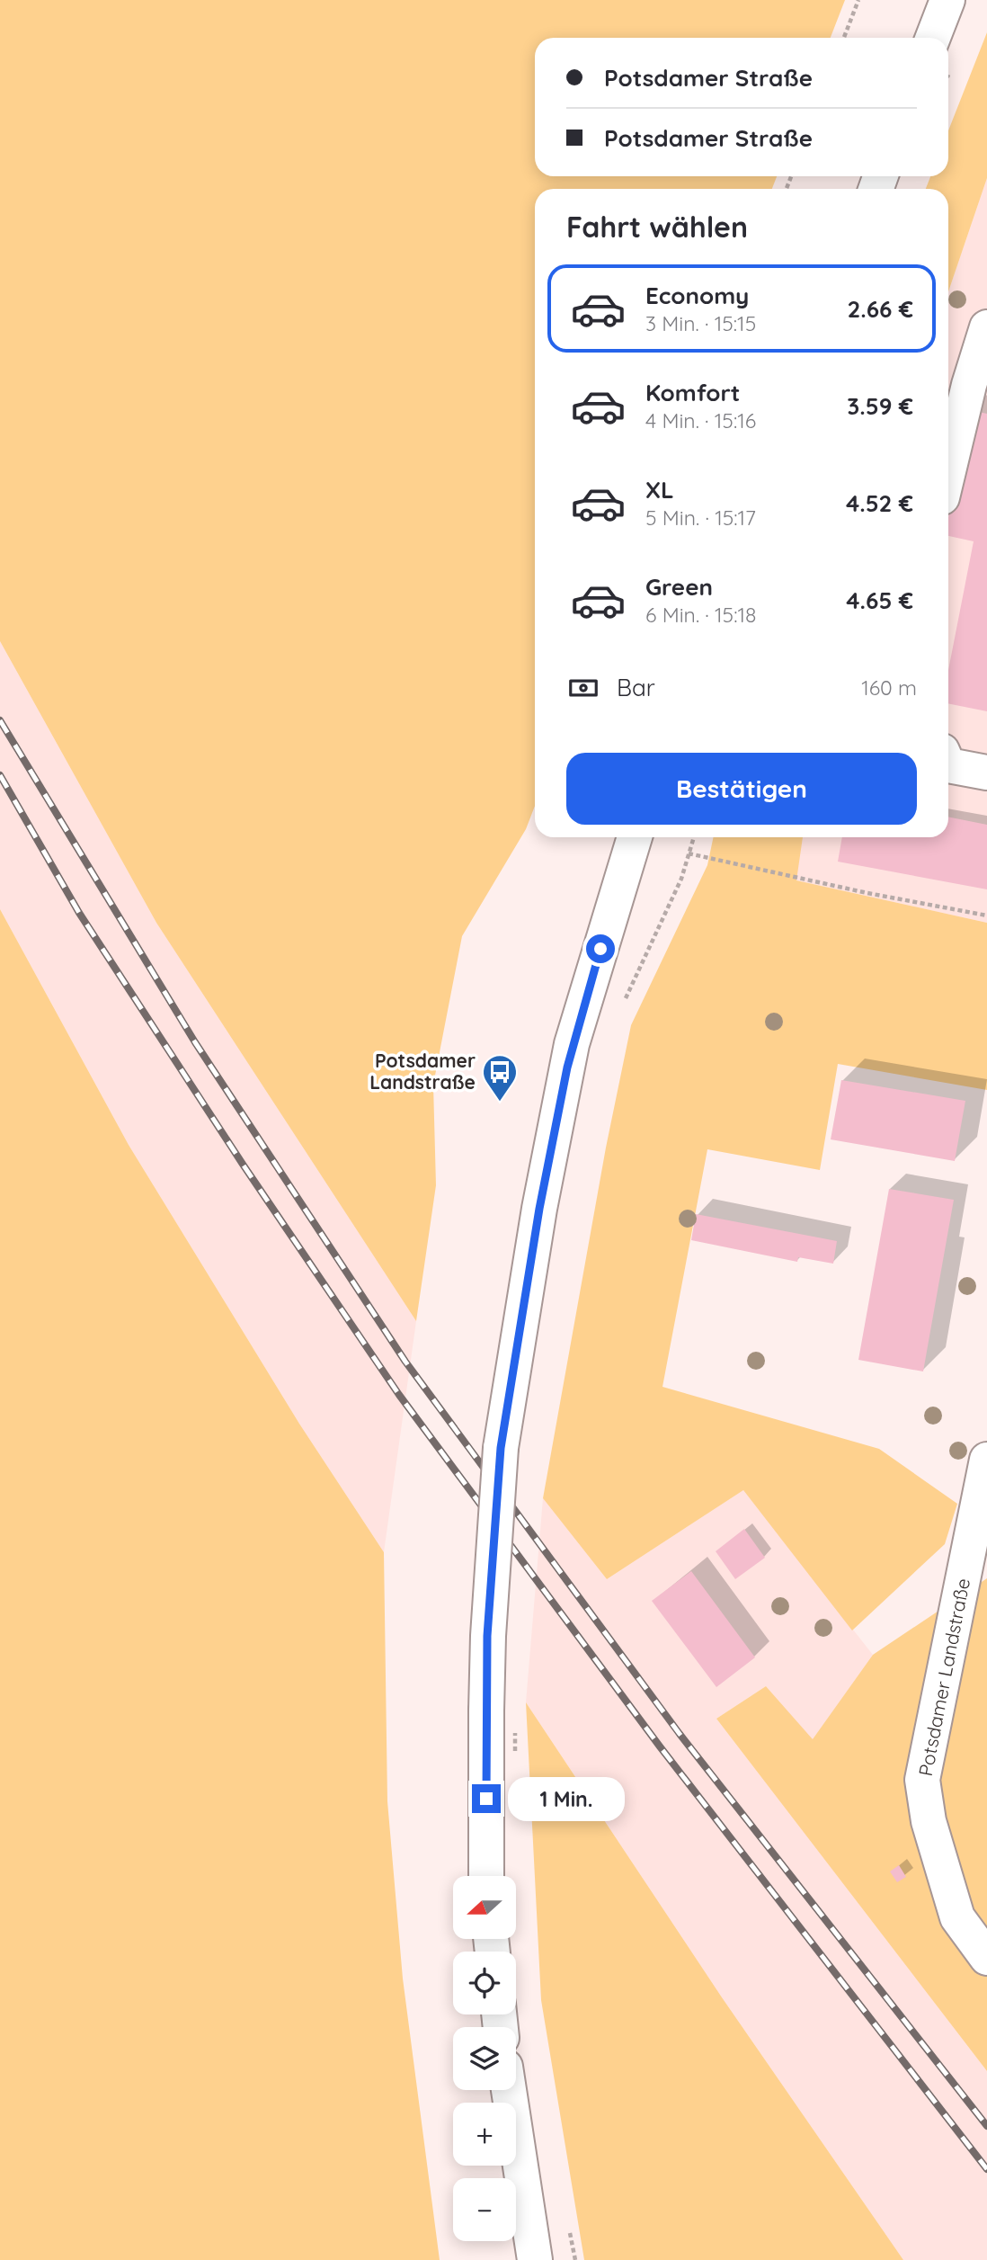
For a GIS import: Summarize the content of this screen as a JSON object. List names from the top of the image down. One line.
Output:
{"streets":{"main road":["Potsdamer Landstraße"]},"places":{"bus stop":["Potsdamer Landstraße"]},"north":"left","page":{"banner":["Potsdamer Straße","Potsdamer Straße"],"heading":"Fahrt wählen","list":[{"name":"Economy","note":"3 Min. · 15:15","value":"2.66 €"},{"name":"Komfort","note":"4 Min. · 15:16","value":"3.59 €"},{"name":"XL","note":"5 Min. · 15:17","value":"4.52 €"},{"name":"Green","note":"6 Min. · 15:18","value":"4.65 €"}],"pay":["Bar","160 m"],"buttons":"Bestätigen","bubble":"1 Min.","map_buttons":["+","−"]}}
